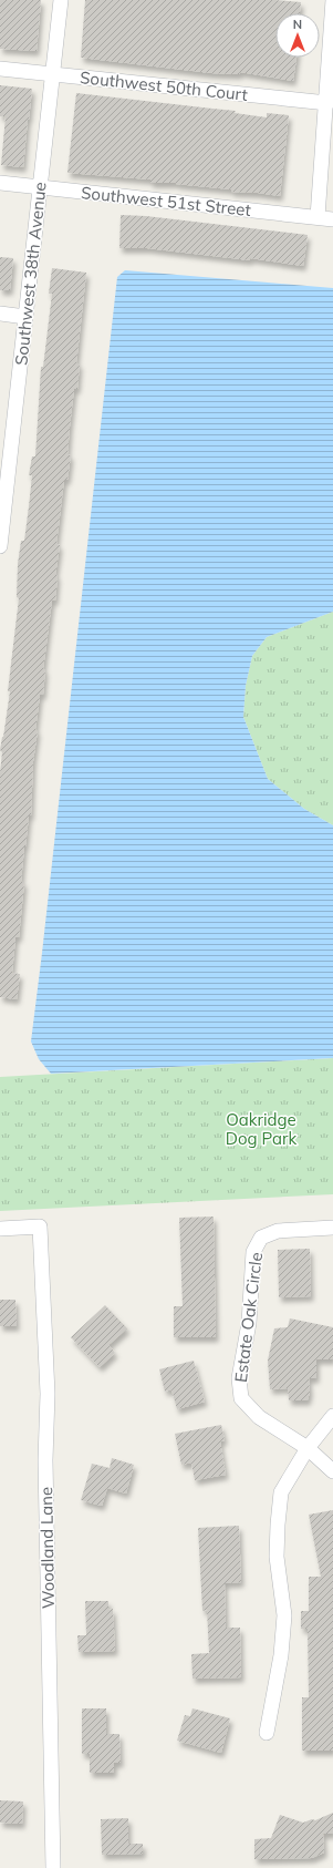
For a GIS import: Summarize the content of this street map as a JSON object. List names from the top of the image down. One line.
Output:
{"streets":{"street":["Southwest 50th Court","Southwest 51st Street","Southwest 38th Avenue","Estate Oak Circle","Woodland Lane"]},"crossings":[["Southwest 50th Court","Southwest 38th Avenue"],["Southwest 51st Street","Southwest 38th Avenue"]],"parks":["Oakridge Dog Park"],"north":"top"}
